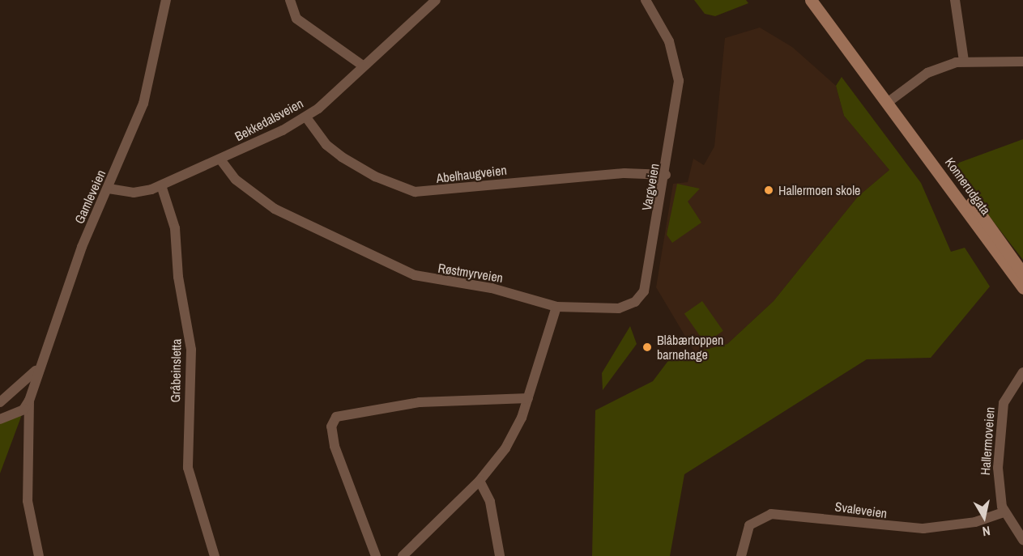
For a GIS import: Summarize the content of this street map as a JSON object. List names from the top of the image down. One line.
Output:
{"streets":{"main road":["Konnerudgata"],"street":["Bekkedalsveien","Abelhaugveien","Vargveien","Gamleveien","Røstmyrveien","Gråbeinsletta","Hallermoveien","Svaleveien"]},"crossings":[["Bekkedalsveien","Abelhaugveien"],["Bekkedalsveien","Gamleveien"],["Bekkedalsveien","Røstmyrveien"],["Bekkedalsveien","Gråbeinsletta"],["Abelhaugveien","Vargveien"],["Vargveien","Røstmyrveien"],["Hallermoveien","Svaleveien"]],"places":["Hallermoen skole","Blåbærtoppen barnehage"],"north":"bottom"}
